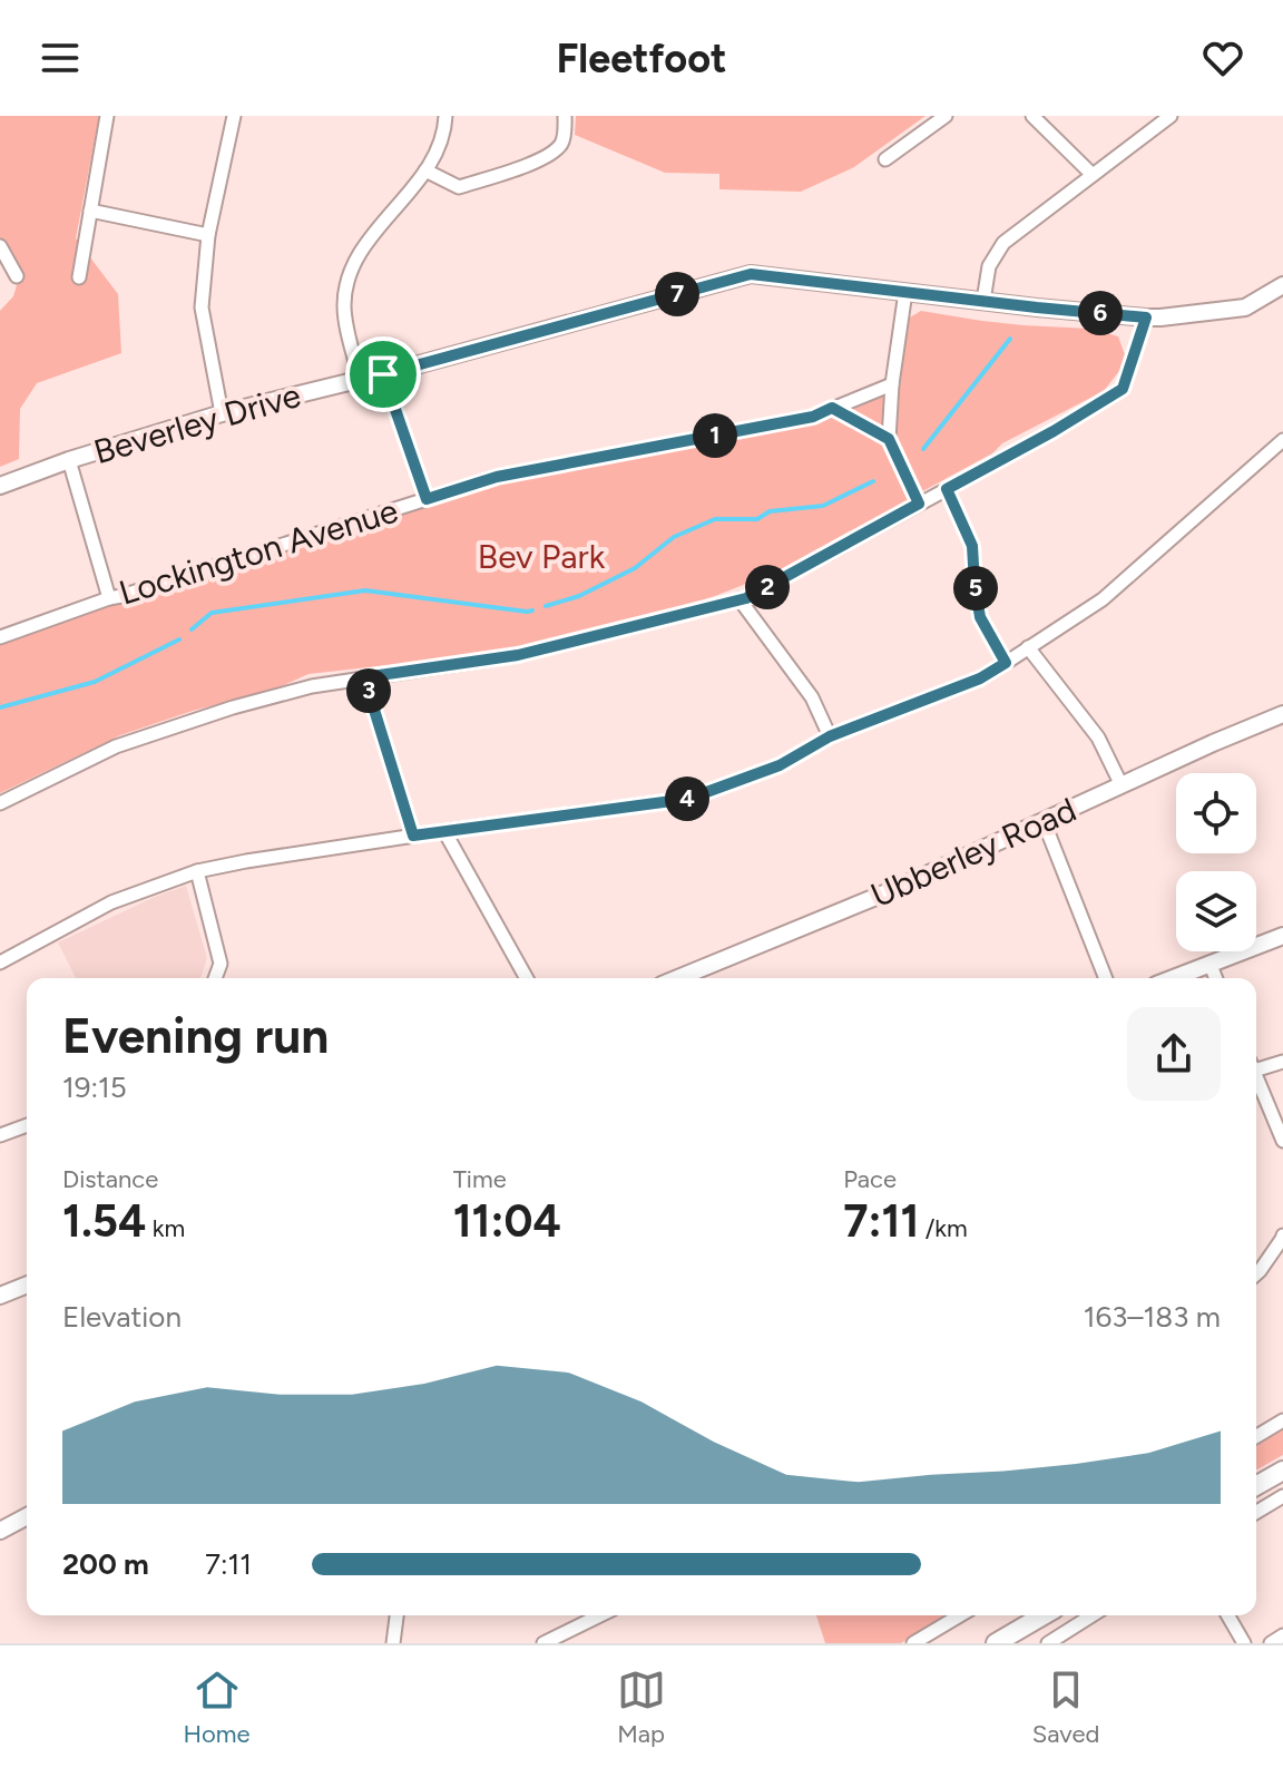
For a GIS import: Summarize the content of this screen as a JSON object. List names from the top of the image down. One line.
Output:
{"streets":{"street":["Beverley Drive","Lockington Avenue","Ubberley Road"]},"parks":["Bev Park"],"page":{"header":"Fleetfoot","pins":["7","6","1","2","5","3","4"],"heading":["Evening run","19:15"],"stats":[["Distance","1.54 km"],["Time","11:04"],["Pace","7:11 /km"]],"chart":["Elevation","163–183 m"],"list":[{"name":"200 m","note":"7:11"}],"tabs":["Home","Map","Saved"]}}
